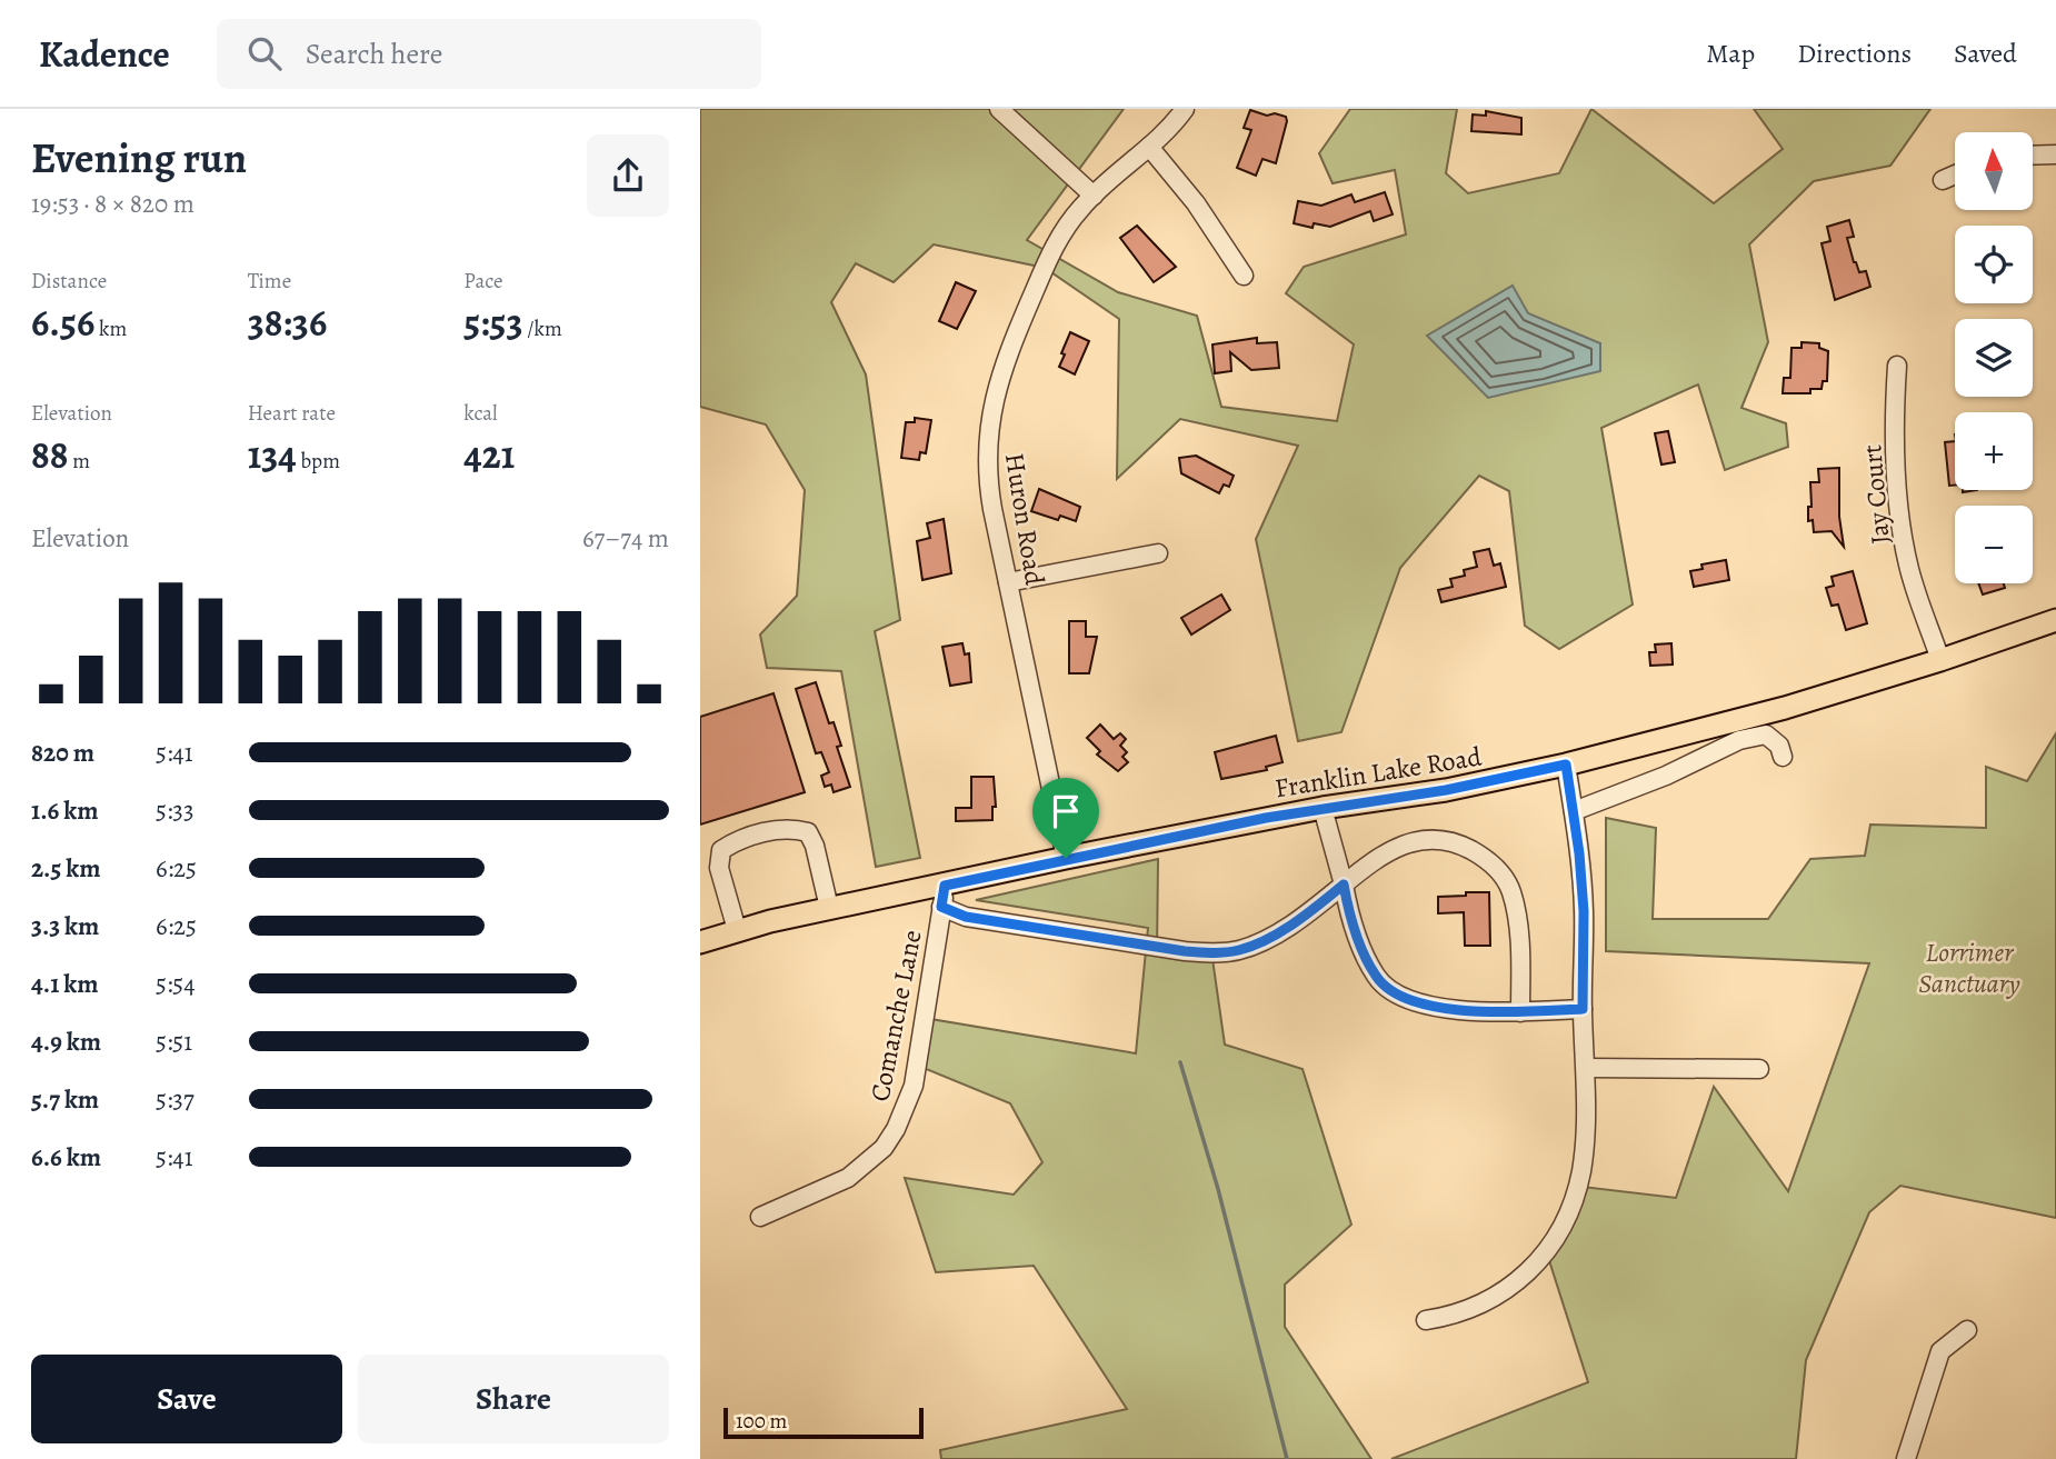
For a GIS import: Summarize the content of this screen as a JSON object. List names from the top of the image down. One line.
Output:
{"streets":{"main road":["Franklin Lake Road"],"street":["Jay Court","Huron Road","Comanche Lane"]},"crossings":[["Jay Court","Franklin Lake Road"],["Huron Road","Franklin Lake Road"],["Franklin Lake Road","Comanche Lane"]],"parks":["Lorrimer Sanctuary"],"scale_bar":"100 m","north":"top","page":{"header":"Kadence","search":"Search here","nav":["Map","Directions","Saved"],"heading":["Evening run","19:53 · 8 × 820 m"],"map_buttons":["+","−"],"stats":[["Distance","6.56 km"],["Time","38:36"],["Pace","5:53 /km"],["Elevation","88 m"],["Heart rate","134 bpm"],["kcal","421"]],"chart":["Elevation","67–74 m"],"list":[{"name":"820 m","note":"5:41"},{"name":"1.6 km","note":"5:33"},{"name":"2.5 km","note":"6:25"},{"name":"3.3 km","note":"6:25"},{"name":"4.1 km","note":"5:54"},{"name":"4.9 km","note":"5:51"},{"name":"5.7 km","note":"5:37"},{"name":"6.6 km","note":"5:41"}],"buttons":["Save","Share"],"scale":"100 m"}}
